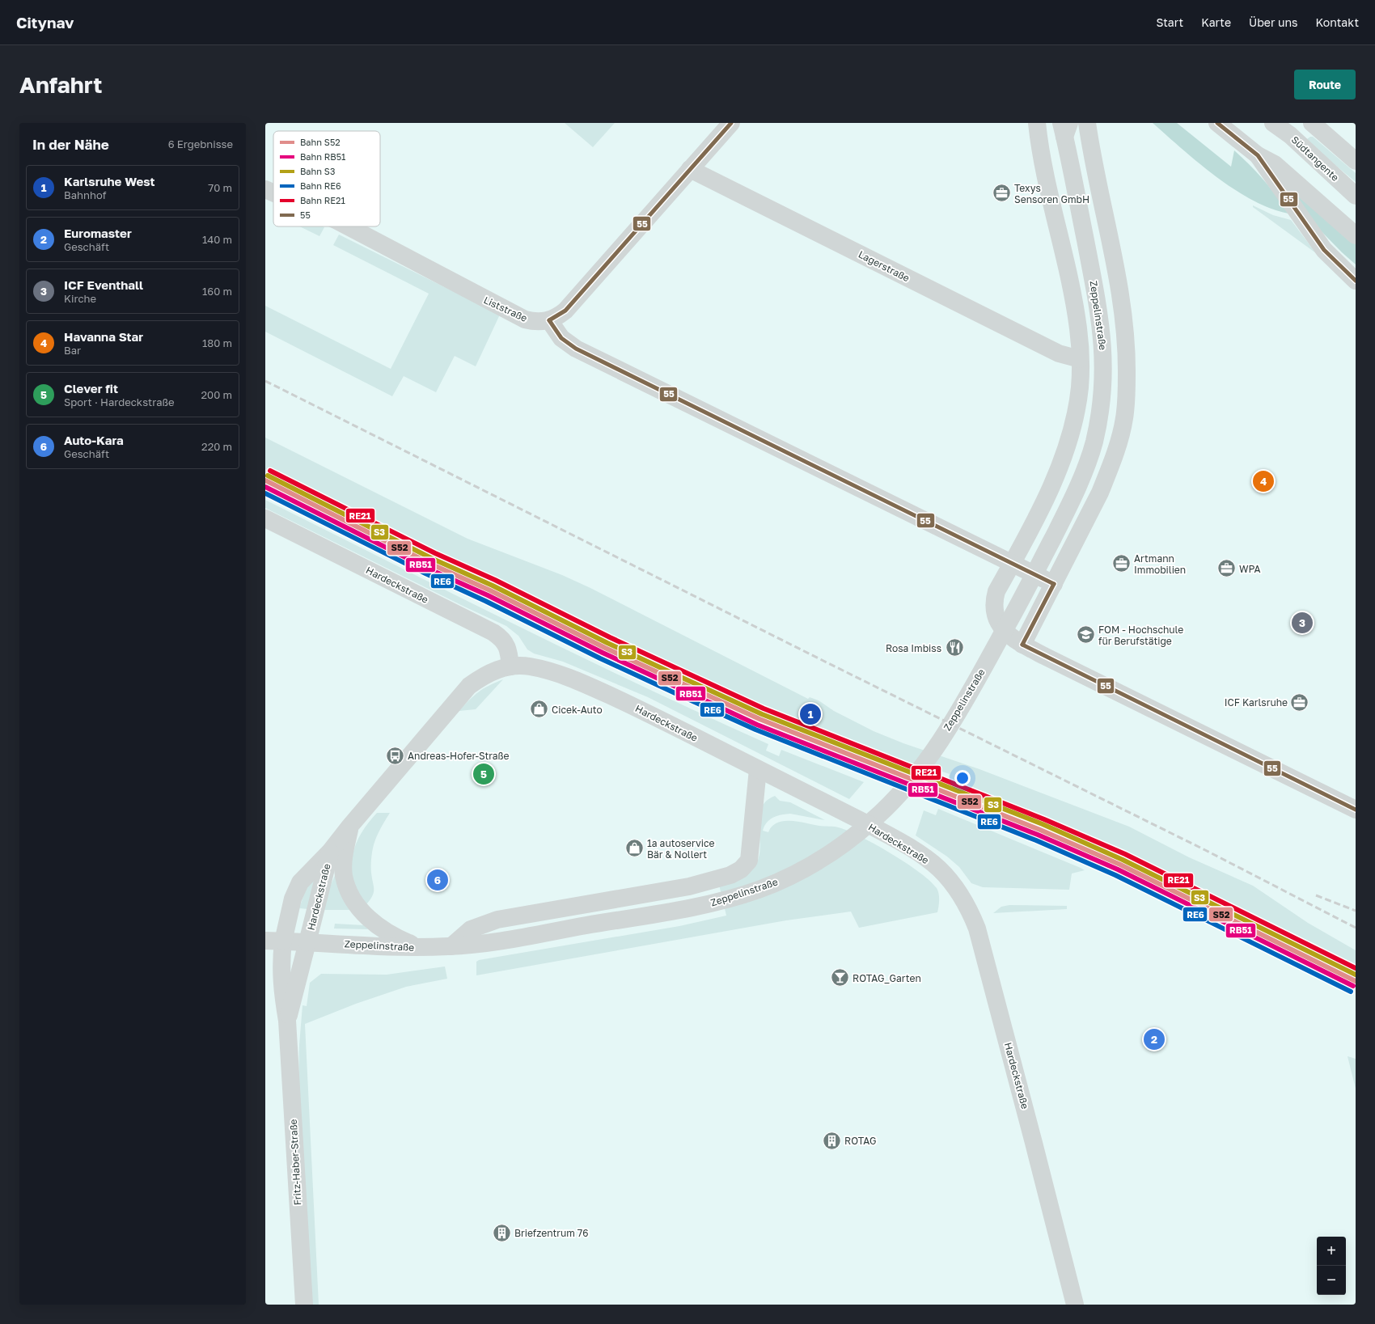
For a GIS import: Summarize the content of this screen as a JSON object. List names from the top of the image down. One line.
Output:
{"streets":{"main road":["Südtangente","Lagerstraße","Liststraße","Zeppelinstraße","Hardeckstraße","Fritz-Haber-Straße"]},"crossings":[["Zeppelinstraße","Hardeckstraße"],["Zeppelinstraße","Fritz-Haber-Straße"],["Hardeckstraße","Fritz-Haber-Straße"]],"places":{"office":["Texys Sensoren GmbH","Artmann Immobilien","WPA","ICF Karlsruhe"],"school or university":["FOM - Hochschule für Berufstätige"],"restaurant":["Rosa Imbiss"],"shop":["Cicek-Auto","1a autoservice Bär & Nollert"],"bus stop":["Andreas-Hofer-Straße"],"bar":["ROTAG_Garten"],"building":["ROTAG","Briefzentrum 76"]},"lines":["transit line 55","rail line RE21","rail line S3","rail line S52","rail line RB51","rail line RE6"],"legend":["Bahn S52","Bahn RB51","Bahn S3","Bahn RE6","Bahn RE21","55"],"page":{"header":"Citynav","nav":["Start","Karte","Über uns","Kontakt"],"buttons":"Route","title":"Anfahrt","heading":["In der Nähe","6 Ergebnisse"],"list":[{"mark":"1","name":"Karlsruhe West","note":"Bahnhof","value":"70 m"},{"mark":"2","name":"Euromaster","note":"Geschäft","value":"140 m"},{"mark":"3","name":"ICF Eventhall","note":"Kirche","value":"160 m"},{"mark":"4","name":"Havanna Star","note":"Bar","value":"180 m"},{"mark":"5","name":"Clever fit","note":"Sport · Hardeckstraße","value":"200 m"},{"mark":"6","name":"Auto-Kara","note":"Geschäft","value":"220 m"}],"pins":["4","3","1","5","6","2"],"map_buttons":["+","−"]}}
